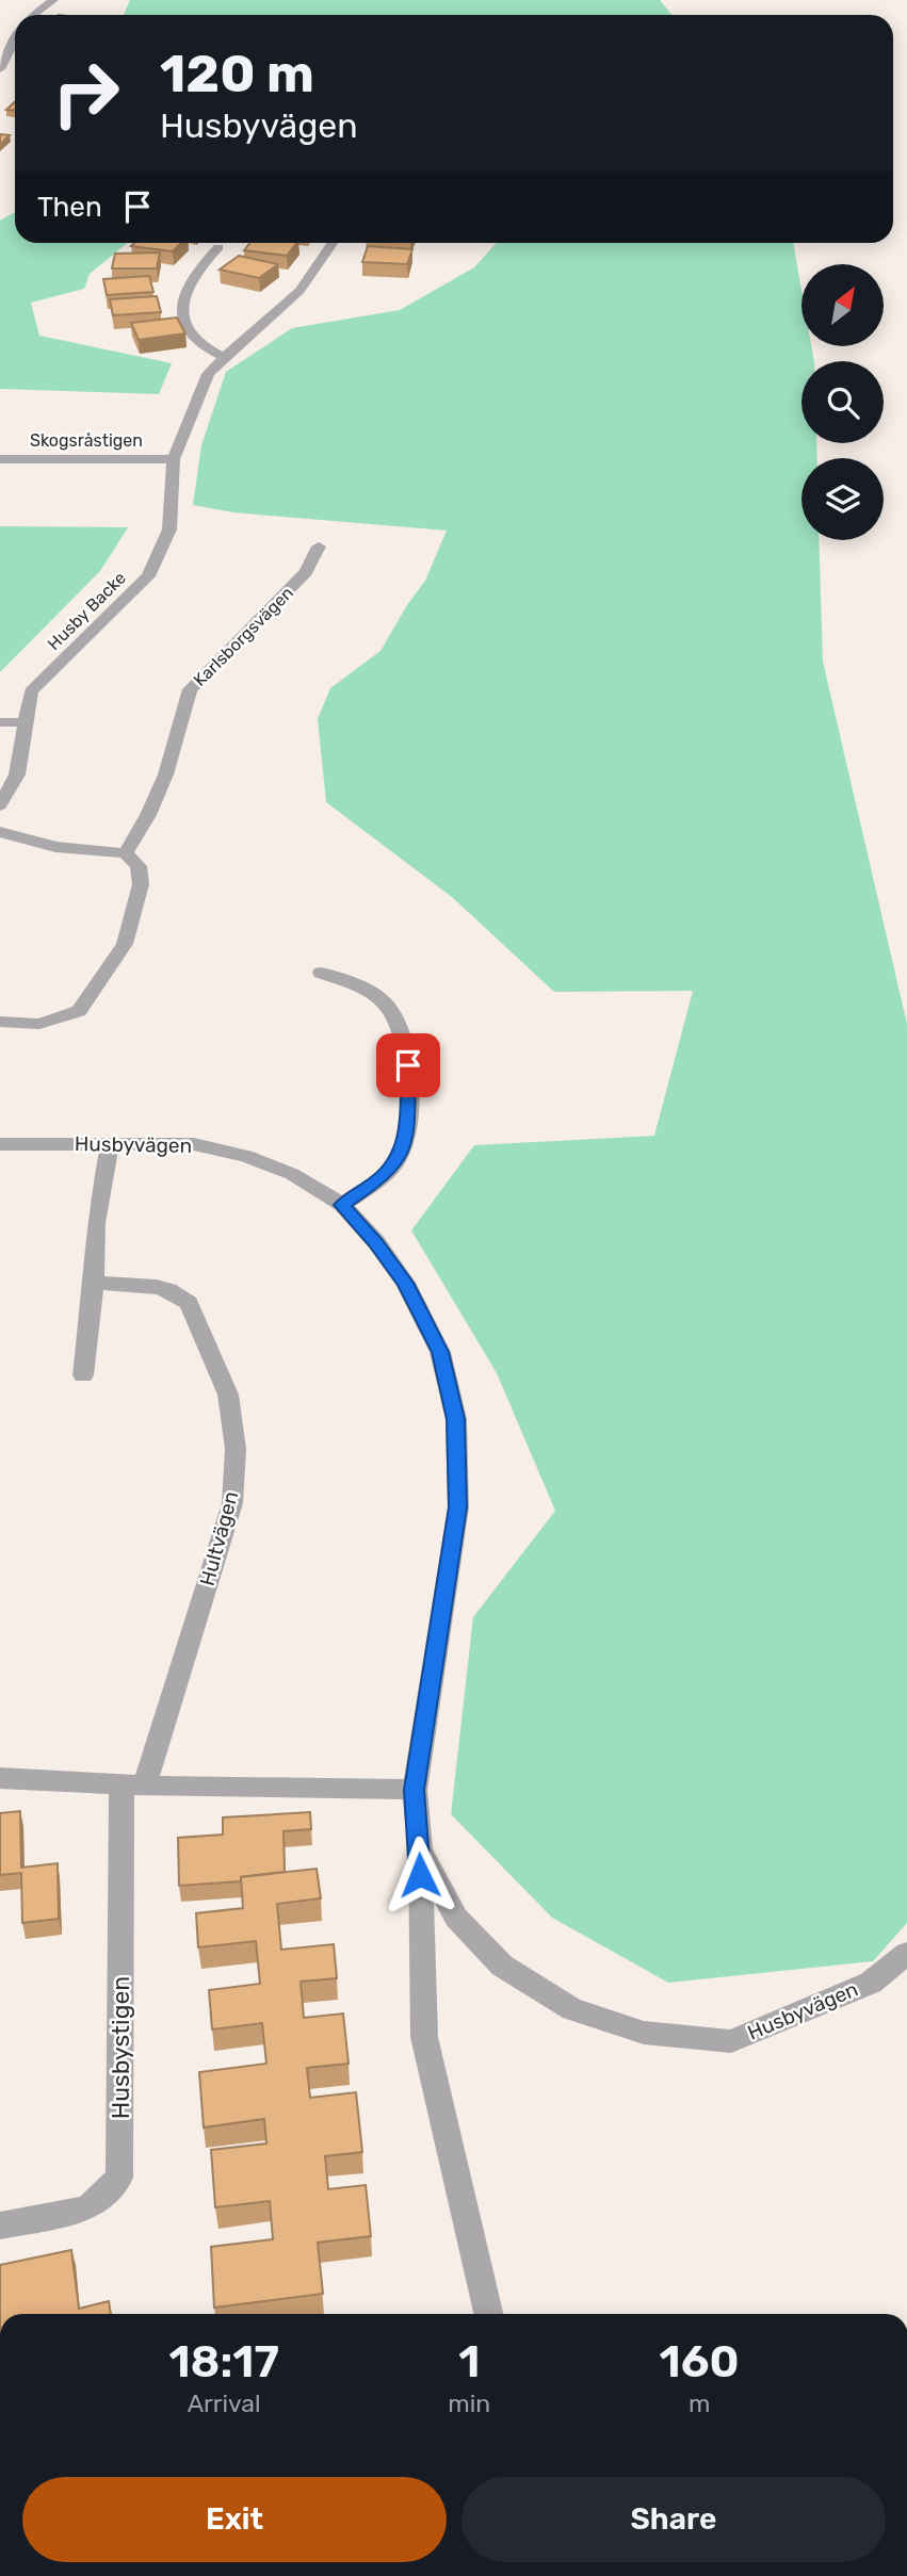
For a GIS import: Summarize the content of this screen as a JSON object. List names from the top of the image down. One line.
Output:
{"streets":{"street":["Skogsråstigen","Husby Backe","Karlsborgsvägen","Husbyvägen","Hultvägen","Husbystigen"]},"crossings":[["Skogsråstigen","Husby Backe"],["Hultvägen","Husbystigen"]],"north":"top right","page":{"turn":["120 m","Husbyvägen"],"then":"Then","eta":["18:17","Arrival","1","min","160","m"],"buttons":["Exit","Share"]}}
